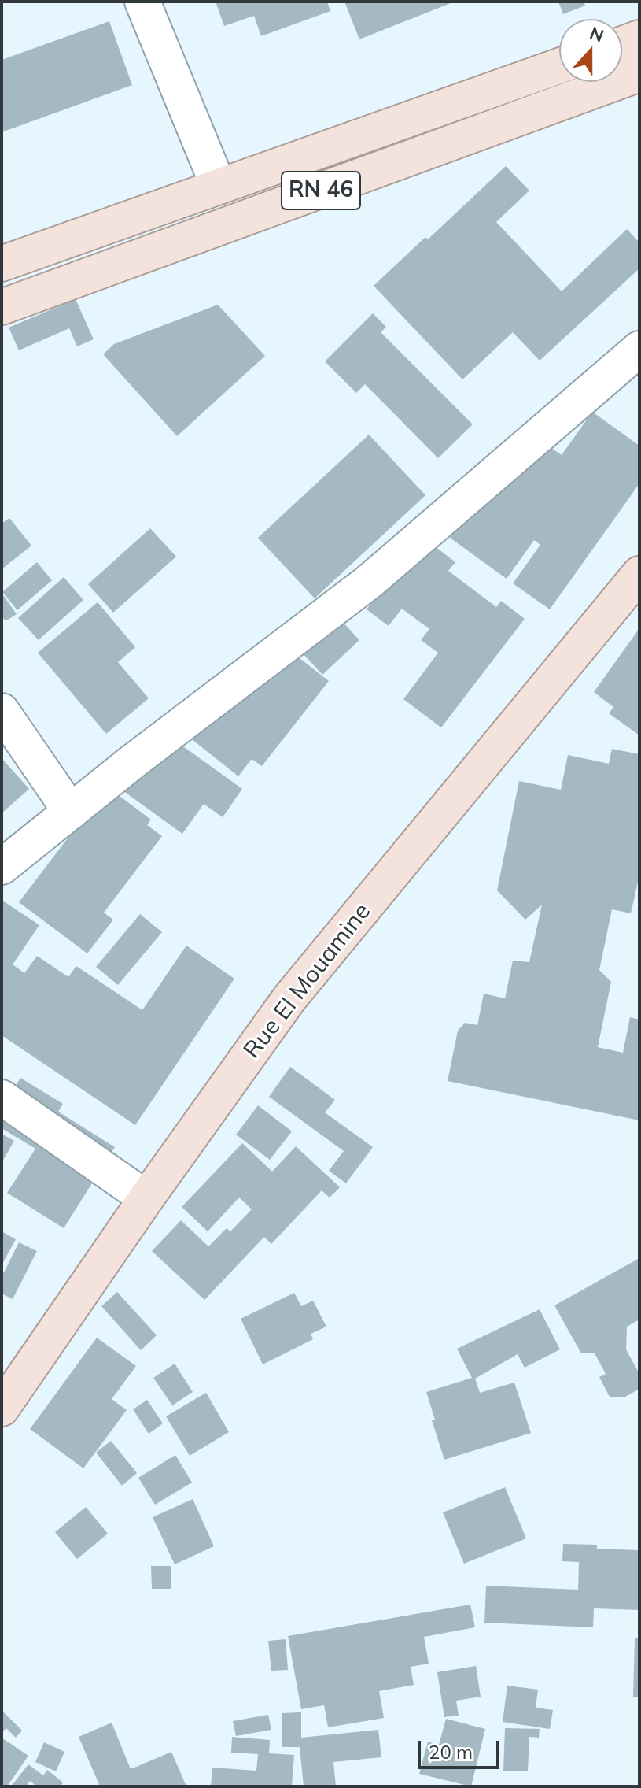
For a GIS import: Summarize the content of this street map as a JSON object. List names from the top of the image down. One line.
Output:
{"streets":{"main road":["RN 46","Rue El Mouamine"]},"scale_bar":"20 m","north":"top"}
